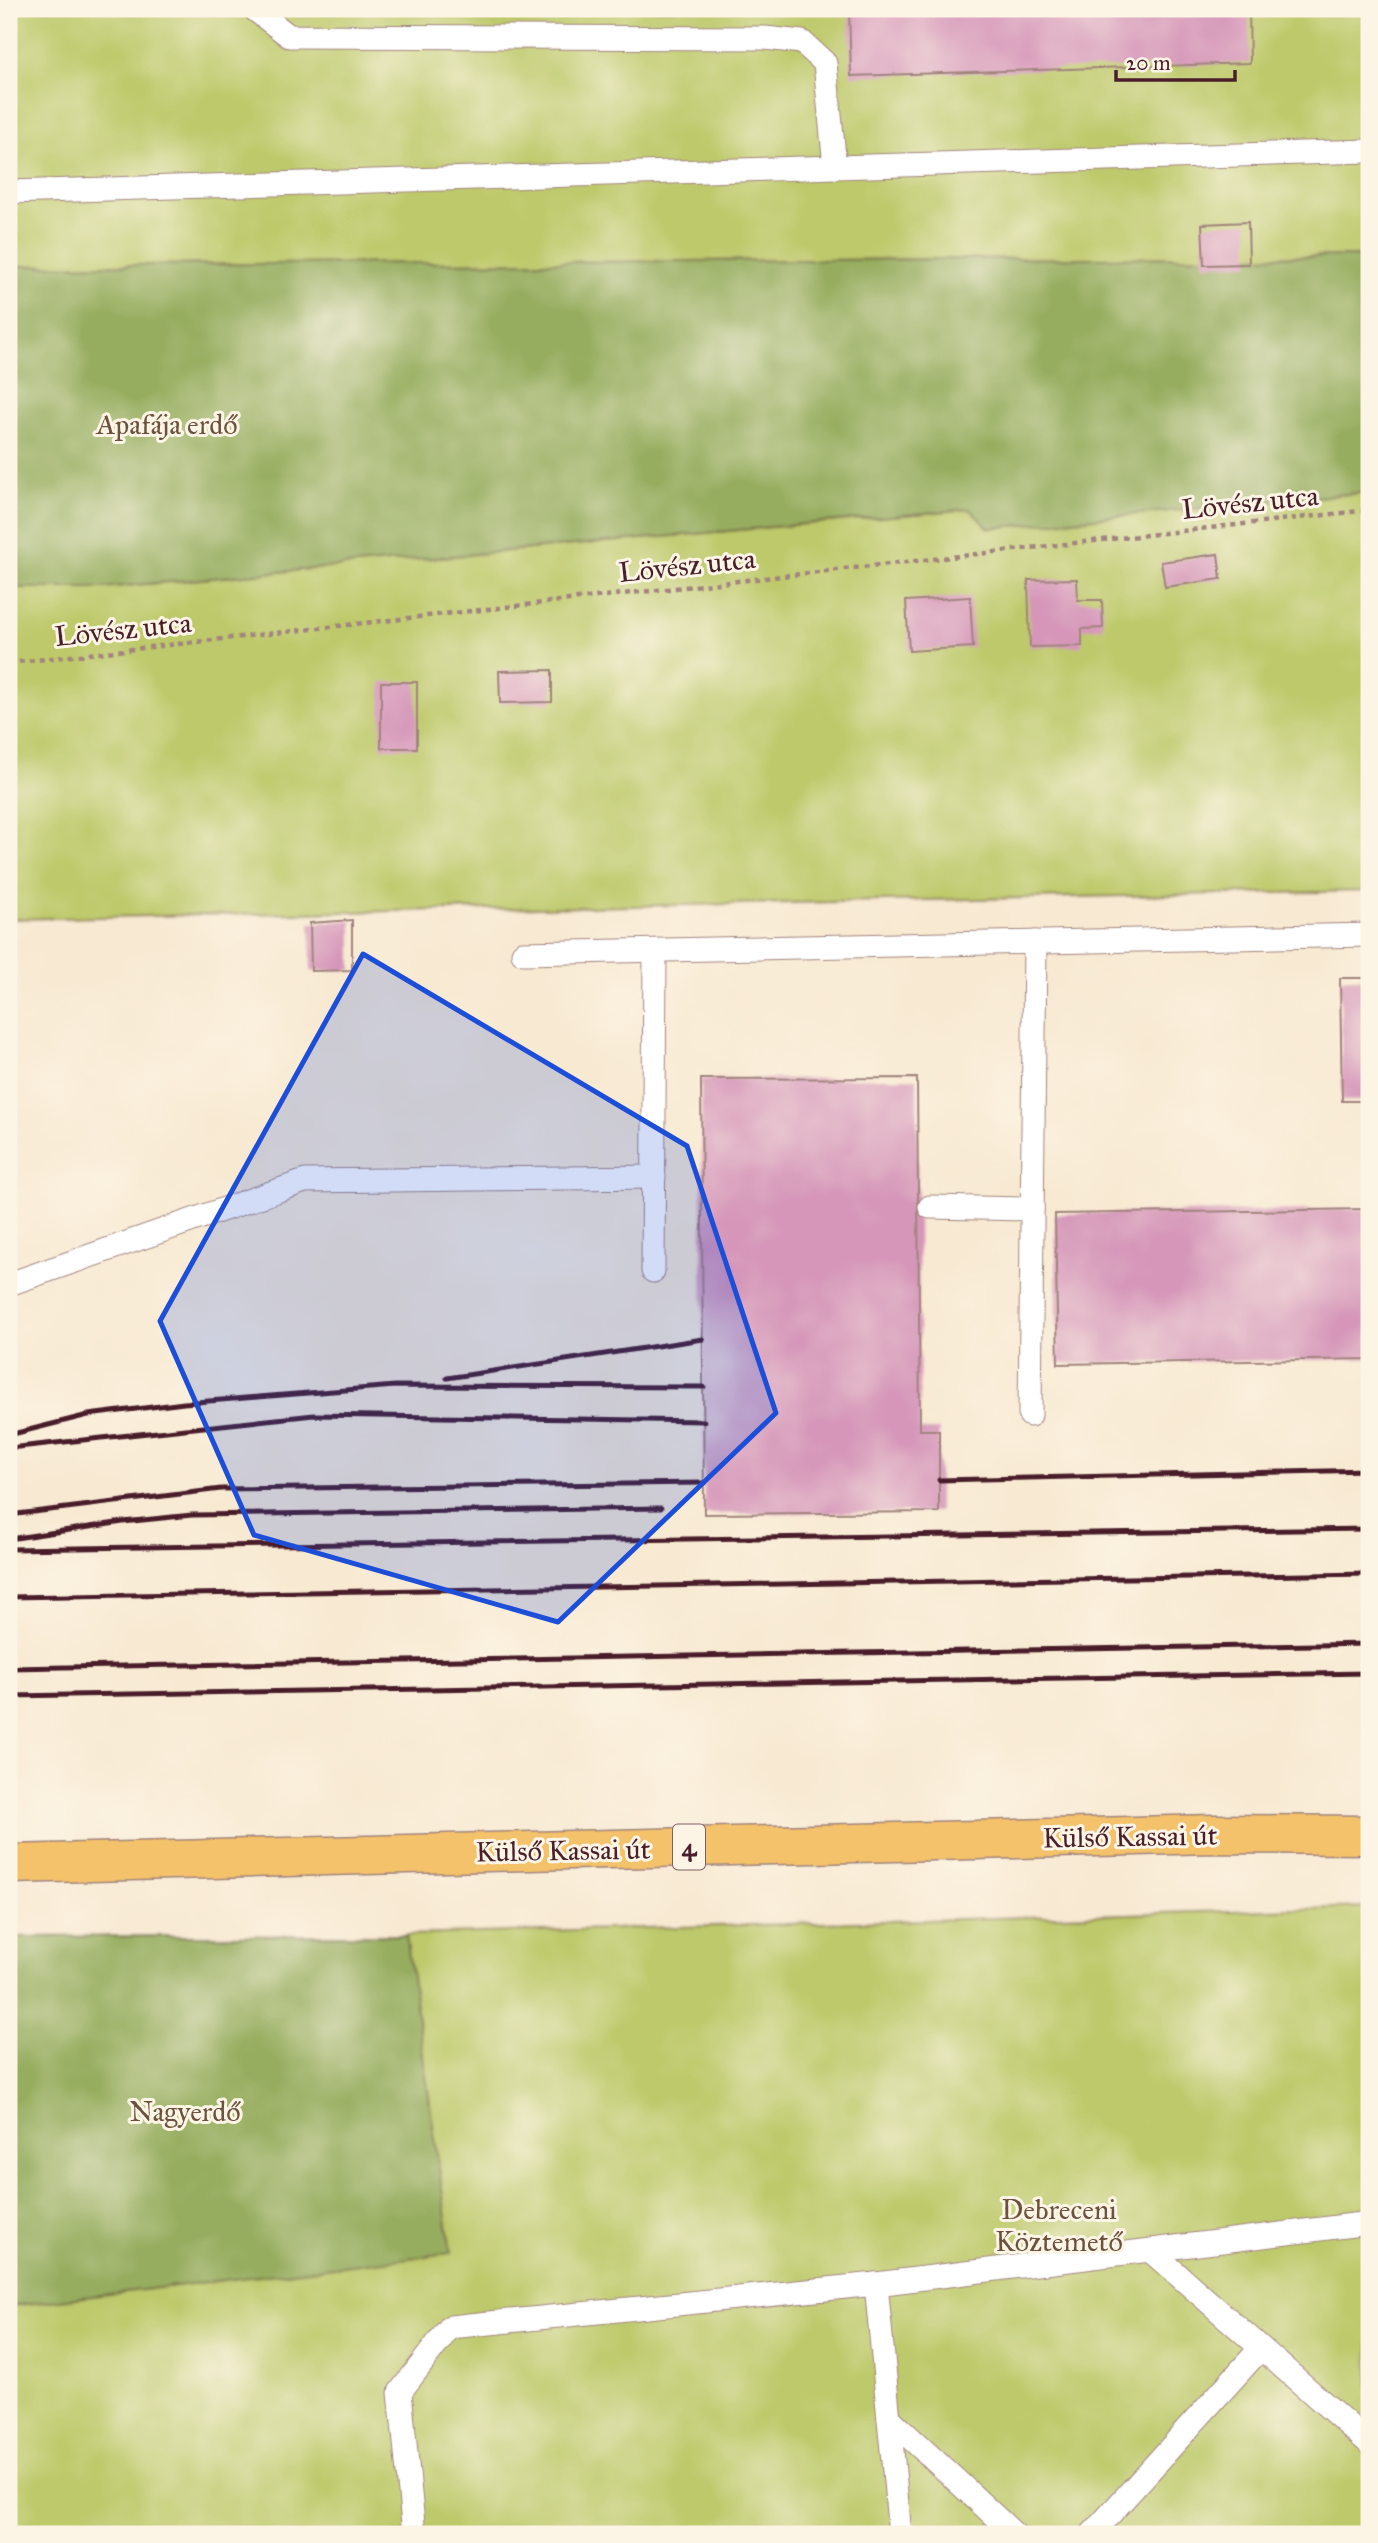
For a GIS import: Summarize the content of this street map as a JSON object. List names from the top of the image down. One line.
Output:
{"streets":{"main road":["Külső Kassai út","4"],"path":["Lövész utca"]},"parks":["Apafája erdő","Nagyerdő","Debreceni Köztemető"],"scale_bar":"20 m"}
